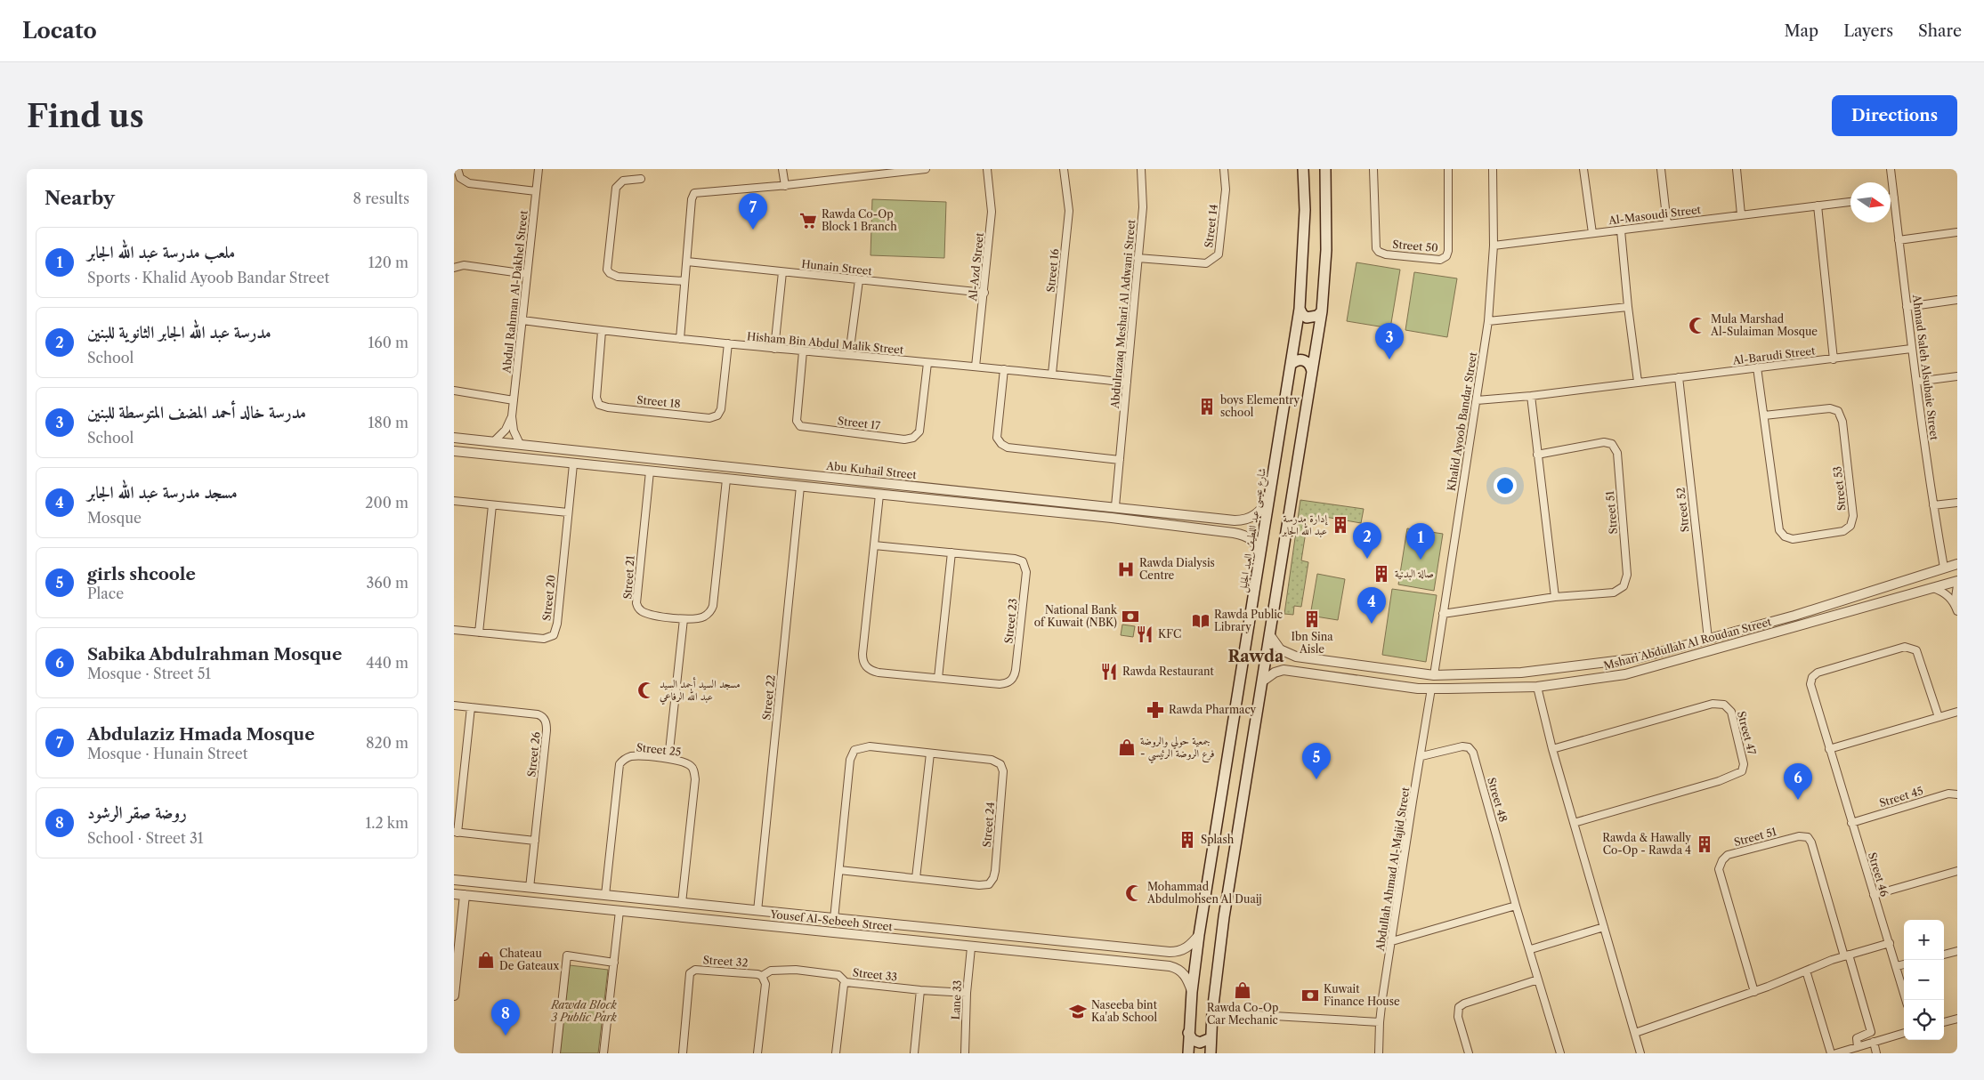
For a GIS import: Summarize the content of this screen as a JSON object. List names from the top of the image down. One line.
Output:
{"streets":{"main road":["شارع عيسى عبد اللطيف العبد الجليل"],"street":["Al-Masoudi Street","Street 14","Street 50","Al-Azd Street","Hunain Street","Street 16","Abdul Rahman Al-Dakhel Street","Abdulrazaq Meshari Al Adwani Street","Hisham Bin Abdul Malik Street","Al-Barudi Street","Ahmad Saleh Alsubaie Street","Street 18","Khalid Ayoob Bandar Street","Street 17","Abu Kuhail Street","Street 53","Street 52","Street 51","Street 21","Street 20","Street 23","Mshari Abdullah Al Roudan Street","Street 22","Street 47","Street 25","Street 26","Street 45","Street 48","Street 24","Abdullah Ahmad Al-Majid Street","Street 46","Yousef Al-Sebeeh Street","Street 32","Street 33","Lane 33"]},"crossings":[["Al-Masoudi Street","Khalid Ayoob Bandar Street"],["Street 14","Abdulrazaq Meshari Al Adwani Street"],["Al-Azd Street","Hunain Street"],["Al-Azd Street","Hisham Bin Abdul Malik Street"],["Street 16","Hisham Bin Abdul Malik Street"],["Abdul Rahman Al-Dakhel Street","Hisham Bin Abdul Malik Street"],["Abdul Rahman Al-Dakhel Street","Abu Kuhail Street"],["Abdulrazaq Meshari Al Adwani Street","Hisham Bin Abdul Malik Street"],["Abdulrazaq Meshari Al Adwani Street","Abu Kuhail Street"],["Hisham Bin Abdul Malik Street","Street 18"],["Hisham Bin Abdul Malik Street","Street 17"],["Al-Barudi Street","Ahmad Saleh Alsubaie Street"],["Al-Barudi Street","Khalid Ayoob Bandar Street"],["Al-Barudi Street","Street 53"],["Al-Barudi Street","Street 52"],["Ahmad Saleh Alsubaie Street","Mshari Abdullah Al Roudan Street"],["Khalid Ayoob Bandar Street","Street 51"],["Khalid Ayoob Bandar Street","Mshari Abdullah Al Roudan Street"],["Abu Kuhail Street","شارع عيسى عبد اللطيف العبد الجليل"],["Abu Kuhail Street","Street 21"],["Abu Kuhail Street","Street 20"],["Abu Kuhail Street","Street 23"],["Abu Kuhail Street","Street 22"],["Street 52","Mshari Abdullah Al Roudan Street"],["شارع عيسى عبد اللطيف العبد الجليل","Yousef Al-Sebeeh Street"],["Mshari Abdullah Al Roudan Street","Abdullah Ahmad Al-Majid Street"],["Street 22","Yousef Al-Sebeeh Street"],["Street 25","Yousef Al-Sebeeh Street"],["Street 26","Yousef Al-Sebeeh Street"],["Street 45","Street 46"],["Street 48","Abdullah Ahmad Al-Majid Street"],["Street 24","Yousef Al-Sebeeh Street"],["Yousef Al-Sebeeh Street","Lane 33"],["Street 33","Lane 33"]],"districts":["Rawda"],"parks":["Rawda Block 3 Public Park"],"places":{"supermarket":["Rawda Co-Op Block 1 Branch"],"mosque":["Mula Marshad Al-Sulaiman Mosque","مسجد السيد أحمد السيد عبد الله الرفاعي","Mohammad Abdulmohsen Al Duaij"],"building":["boys Elementry school","إدارة مدرسة عبد الله الجابر","صالة البدنية","Ibn Sina Aisle","Splash","Rawda & Hawally Co-Op - Rawda 4"],"hospital":["Rawda Dialysis Centre"],"bank":["National Bank of Kuwait (NBK)","Kuwait Finance House"],"library":["Rawda Public Library"],"restaurant":["KFC","Rawda Restaurant"],"pharmacy":["Rawda Pharmacy"],"shop":["جمعية حولي والروضة - فرع الروضة الرئيسي","Chateau De Gateaux","Rawda Co-Op Car Mechanic"],"school or university":["Naseeba bint Ka'ab School"]},"north":"right","page":{"header":"Locato","nav":["Map","Layers","Share"],"buttons":"Directions","title":"Find us","heading":["Nearby","8 results"],"pins":["7","3","2","1","4","5","6","8"],"list":[{"mark":"1","name":"ملعب مدرسة عبد الله الجابر","note":"Sports · Khalid Ayoob Bandar Street","value":"120 m"},{"mark":"2","name":"مدرسة عبد الله الجابر الثانوية للبنين","note":"School","value":"160 m"},{"mark":"3","name":"مدرسة خالد أحمد المضف المتوسطة للبنين","note":"School","value":"180 m"},{"mark":"4","name":"مسجد مدرسة عبد الله الجابر","note":"Mosque","value":"200 m"},{"mark":"5","name":"girls shcoole","note":"Place","value":"360 m"},{"mark":"6","name":"Sabika Abdulrahman Mosque","note":"Mosque · Street 51","value":"440 m"},{"mark":"7","name":"Abdulaziz Hmada Mosque","note":"Mosque · Hunain Street","value":"820 m"},{"mark":"8","name":"روضة صقر الرشود","note":"School · Street 31","value":"1.2 km"}],"map_buttons":["+","−"]}}
